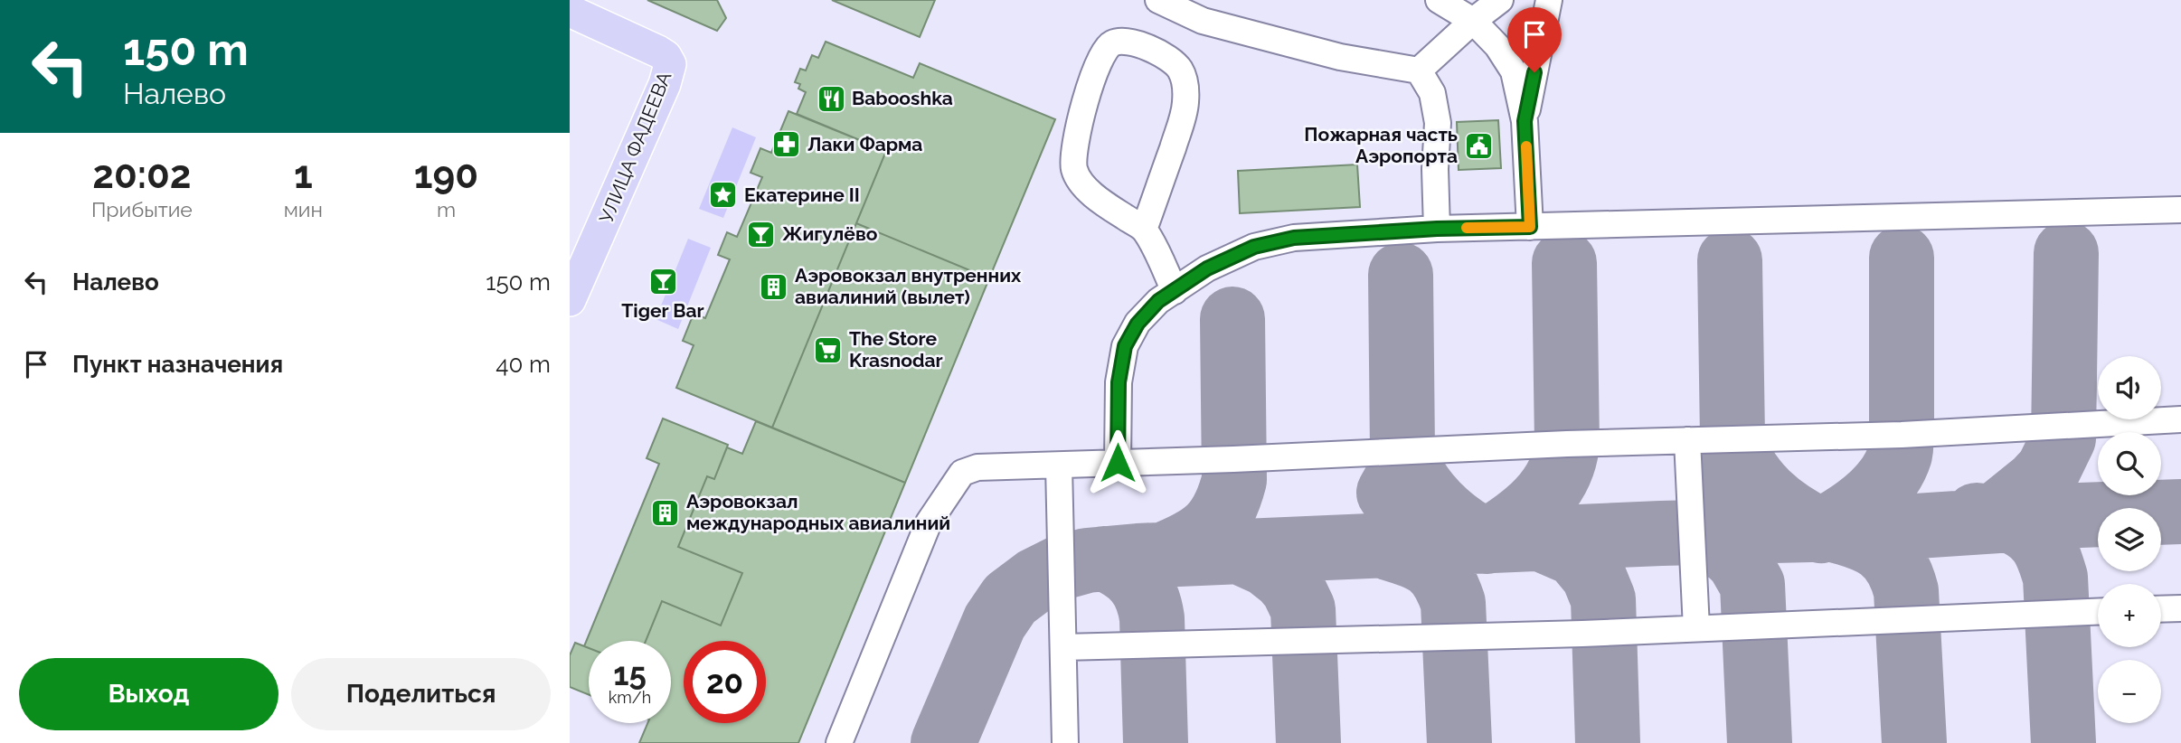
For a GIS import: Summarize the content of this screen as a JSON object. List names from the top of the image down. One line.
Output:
{"streets":{"main road":["УЛИЦА ФАДЕЕВА"]},"places":{"restaurant":["Babooshka"],"pharmacy":["Лаки Фарма"],"public building":["Пожарная часть Аэропорта"],"place":["Екатерине II"],"bar":["Жигулёво","Tiger Bar"],"building":["Аэровокзал внутренних авиалиний (вылет)","Аэровокзал международных авиалиний"],"supermarket":["The Store Krasnodar"]},"page":{"turn":["150 m","Налево"],"eta":["20:02","Прибытие","1","мин","190","m"],"list":[{"name":"Налево","value":"150 m"},{"name":"Пункт назначения","value":"40 m"}],"map_buttons":["+","−"],"speed":"15 km/h","limit":"20","buttons":["Выход","Поделиться"]}}
